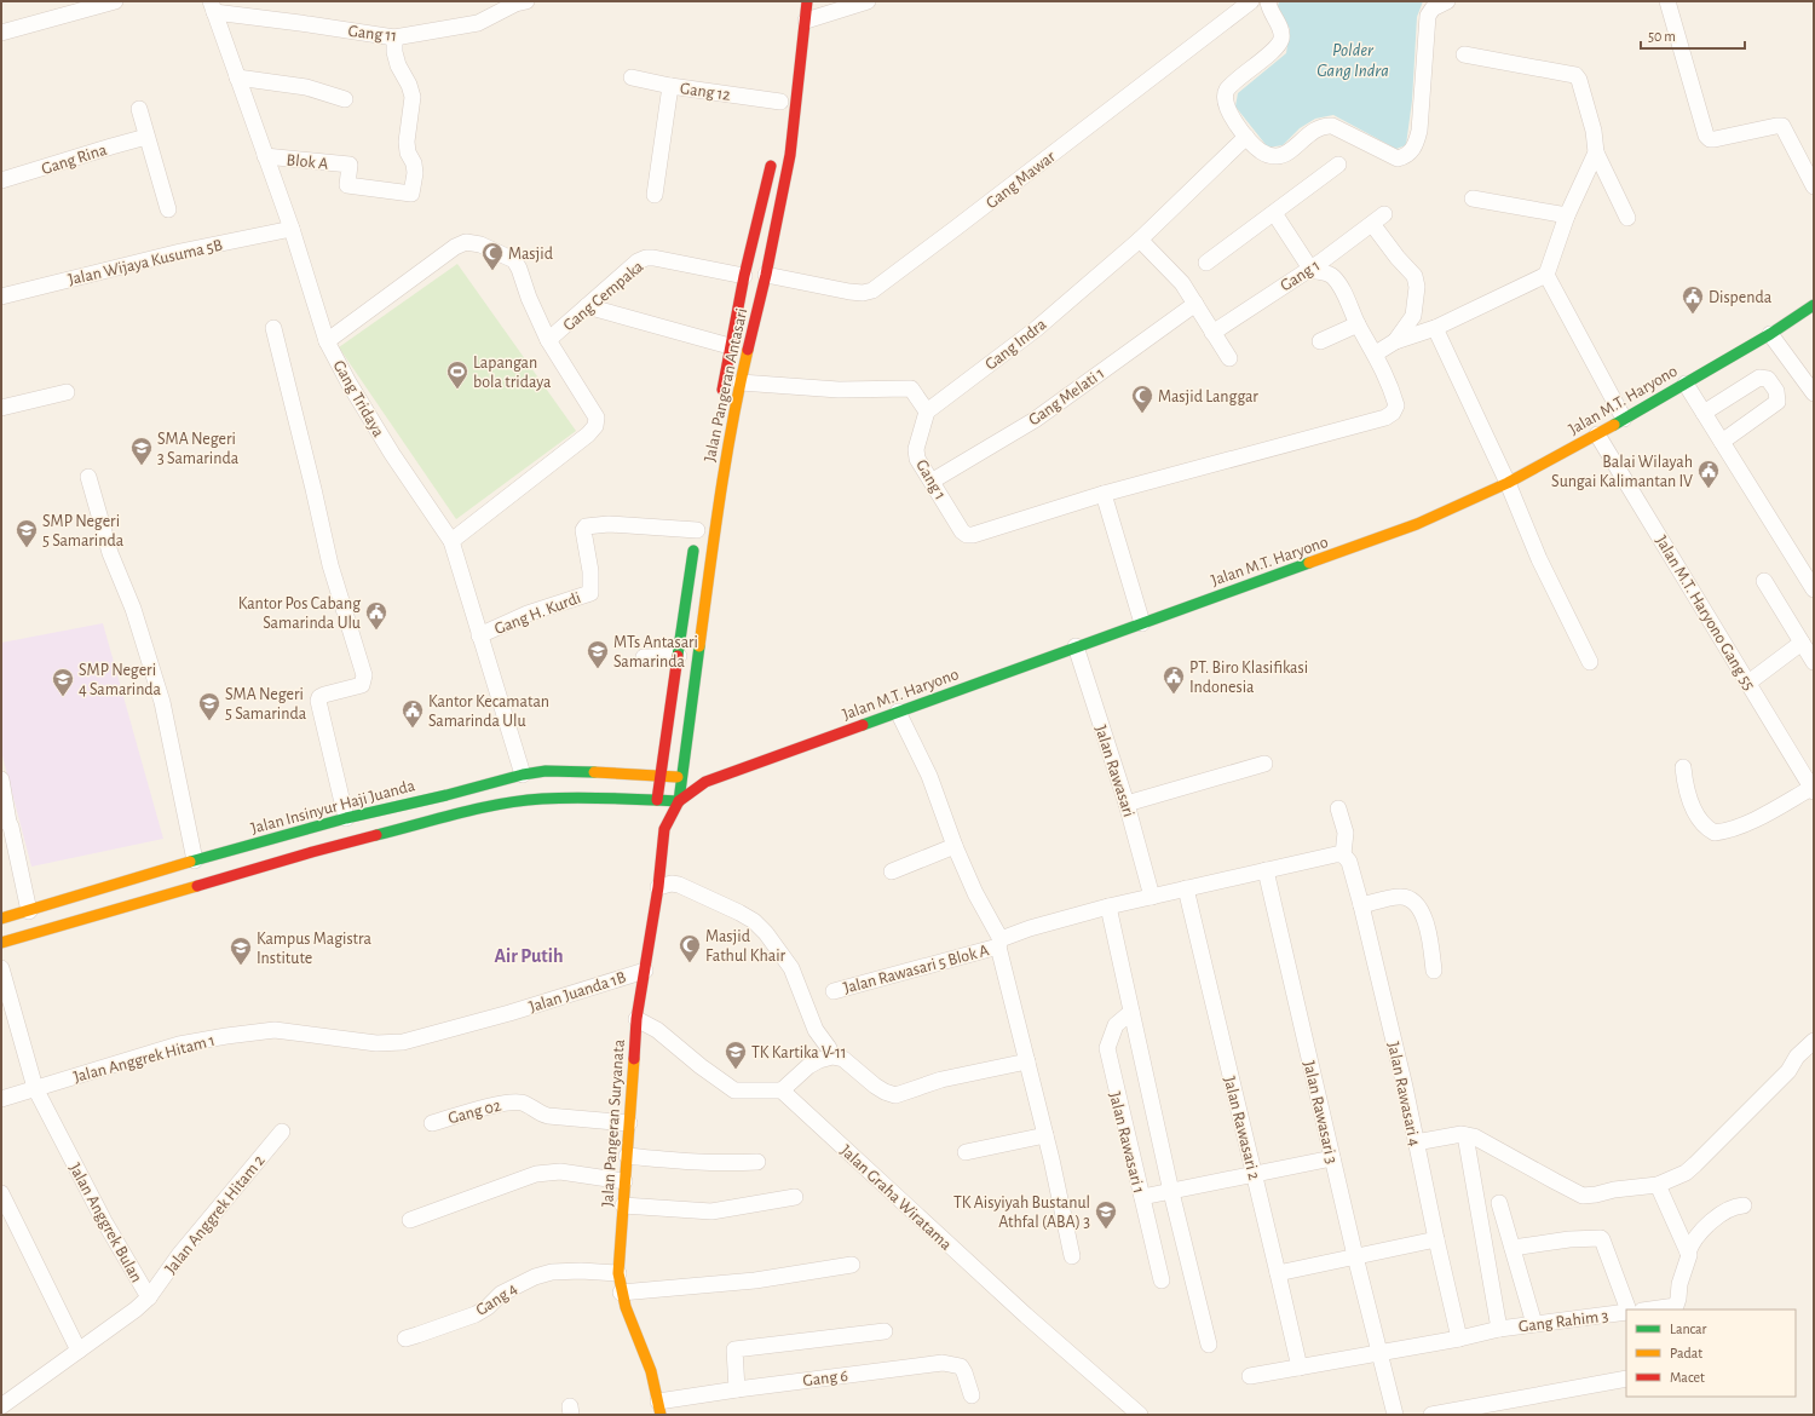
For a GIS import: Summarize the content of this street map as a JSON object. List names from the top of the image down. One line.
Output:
{"streets":{"main road":["Jalan Pangeran Antasari","Jalan M.T. Haryono","Jalan Insinyur Haji Juanda","Jalan Pangeran Suryanata"],"street":["Gang 11","Gang 12","Gang Rina","Blok A","Gang Mawar","Jalan Wijaya Kusuma 5B","Gang 1","Gang Cempaka","Gang Indra","Gang Melati 1","Gang Tridaya","Gang H. Kurdi","Jalan M.T. Haryono Gang 55","Jalan Rawasari","Jalan Rawasari 5 Blok A","Jalan Juanda 1B","Jalan Anggrek Hitam 1","Jalan Rawasari 4","Gang 02","Jalan Rawasari 3","Jalan Rawasari 2","Jalan Rawasari 1","Jalan Graha Wiratama","Jalan Anggrek Hitam 2","Jalan Anggrek Bulan","Gang 4","Gang Rahim 3","Gang 6"]},"crossings":[["Gang 11","Blok A"],["Gang 11","Gang Tridaya"],["Blok A","Gang Tridaya"],["Gang Mawar","Jalan Pangeran Antasari"],["Jalan Wijaya Kusuma 5B","Gang Tridaya"],["Gang 1","Gang Indra"],["Gang 1","Gang Melati 1"],["Gang Cempaka","Jalan Pangeran Antasari"],["Jalan Pangeran Antasari","Jalan M.T. Haryono"],["Jalan Pangeran Antasari","Jalan Insinyur Haji Juanda"],["Jalan Pangeran Antasari","Jalan Pangeran Suryanata"],["Gang Tridaya","Gang H. Kurdi"],["Gang Tridaya","Jalan Insinyur Haji Juanda"],["Jalan M.T. Haryono","Jalan M.T. Haryono Gang 55"],["Jalan M.T. Haryono","Jalan Rawasari"],["Jalan M.T. Haryono","Jalan Pangeran Suryanata"],["Jalan Rawasari","Jalan Rawasari 5 Blok A"],["Jalan Rawasari 5 Blok A","Jalan Rawasari 4"],["Jalan Rawasari 5 Blok A","Jalan Rawasari 3"],["Jalan Rawasari 5 Blok A","Jalan Rawasari 2"],["Jalan Juanda 1B","Jalan Anggrek Hitam 1"],["Jalan Juanda 1B","Jalan Pangeran Suryanata"],["Jalan Anggrek Hitam 1","Jalan Anggrek Bulan"],["Jalan Rawasari 4","Gang Rahim 3"],["Gang 02","Jalan Pangeran Suryanata"],["Jalan Rawasari 3","Gang Rahim 3"],["Jalan Pangeran Suryanata","Gang 4"],["Jalan Pangeran Suryanata","Gang 6"],["Jalan Rawasari 2","Gang Rahim 3"],["Jalan Anggrek Hitam 2","Jalan Anggrek Bulan"]],"districts":["Air Putih"],"water":["Polder Gang Indra"],"places":{"mosque":["Masjid","Masjid Langgar","Masjid Fathul Khair"],"public building":["Dispenda","Balai Wilayah Sungai Kalimantan IV","Kantor Pos Cabang Samarinda Ulu","PT. Biro Klasifikasi Indonesia","Kantor Kecamatan Samarinda Ulu"],"sports":["Lapangan bola tridaya"],"school or university":["SMA Negeri 3 Samarinda","SMP Negeri 5 Samarinda","MTs Antasari Samarinda","SMP Negeri 4 Samarinda","SMA Negeri 5 Samarinda","Kampus Magistra Institute","TK Kartika V-11","TK Aisyiyah Bustanul Athfal (ABA) 3"]},"legend":["Lancar","Padat","Macet"],"scale_bar":"50 m"}
